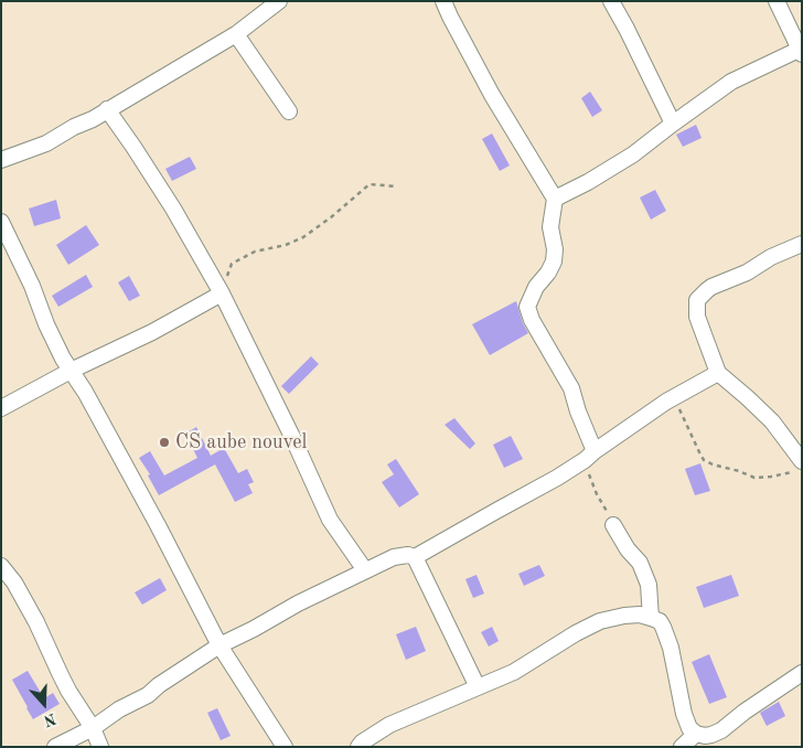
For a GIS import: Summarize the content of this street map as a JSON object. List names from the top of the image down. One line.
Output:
{"places":["CS aube nouvel"],"north":"bottom"}
